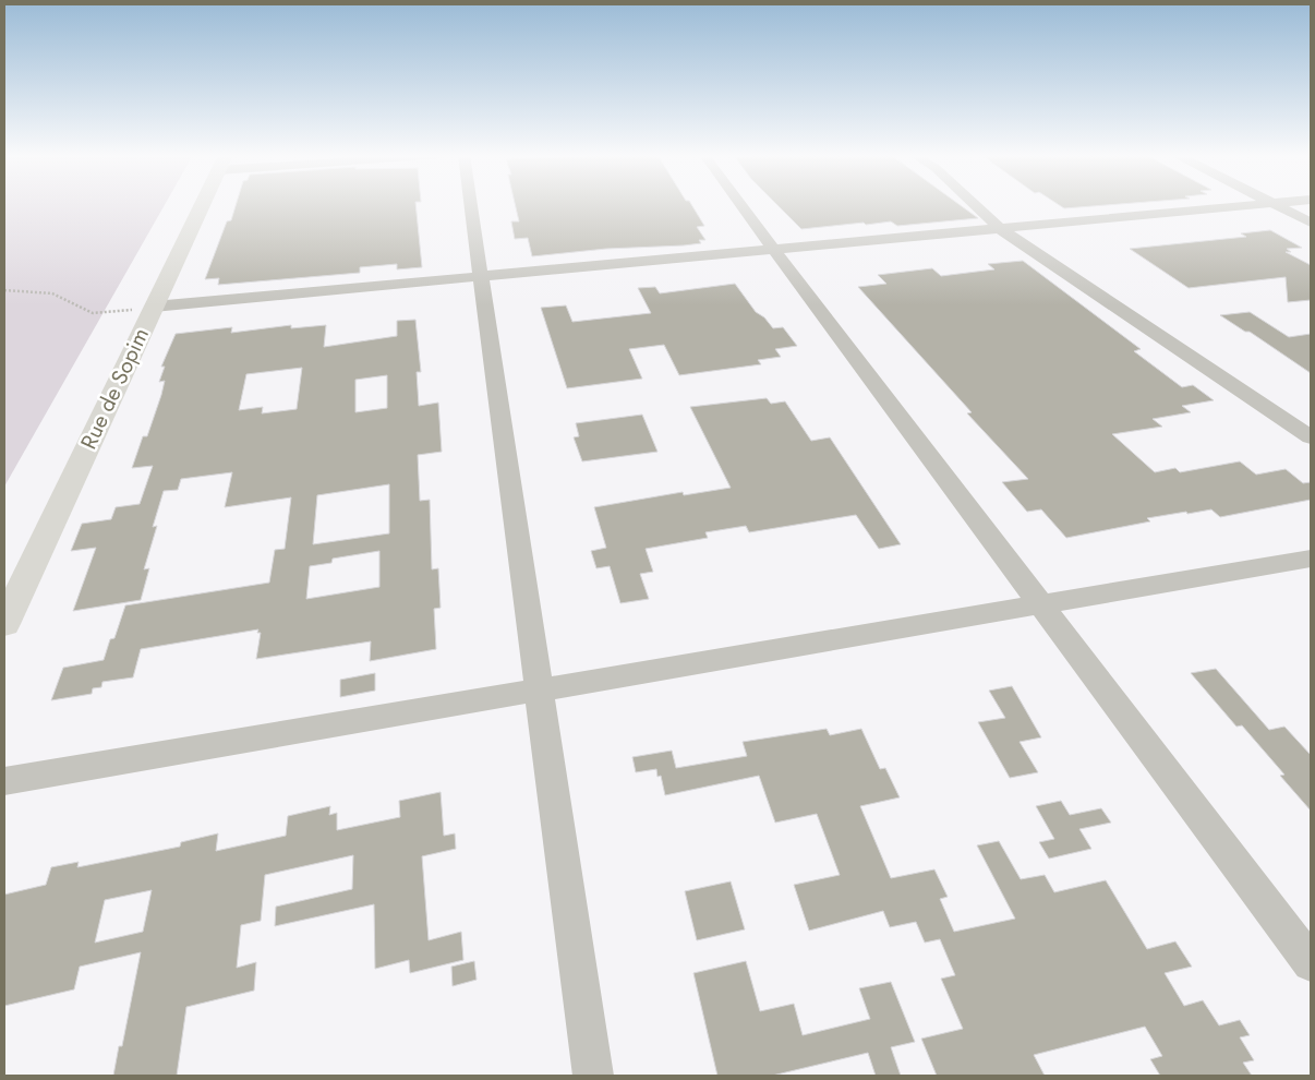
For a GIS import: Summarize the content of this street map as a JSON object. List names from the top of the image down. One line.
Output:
{"streets":{"street":["Rue de Sopim"]}}
